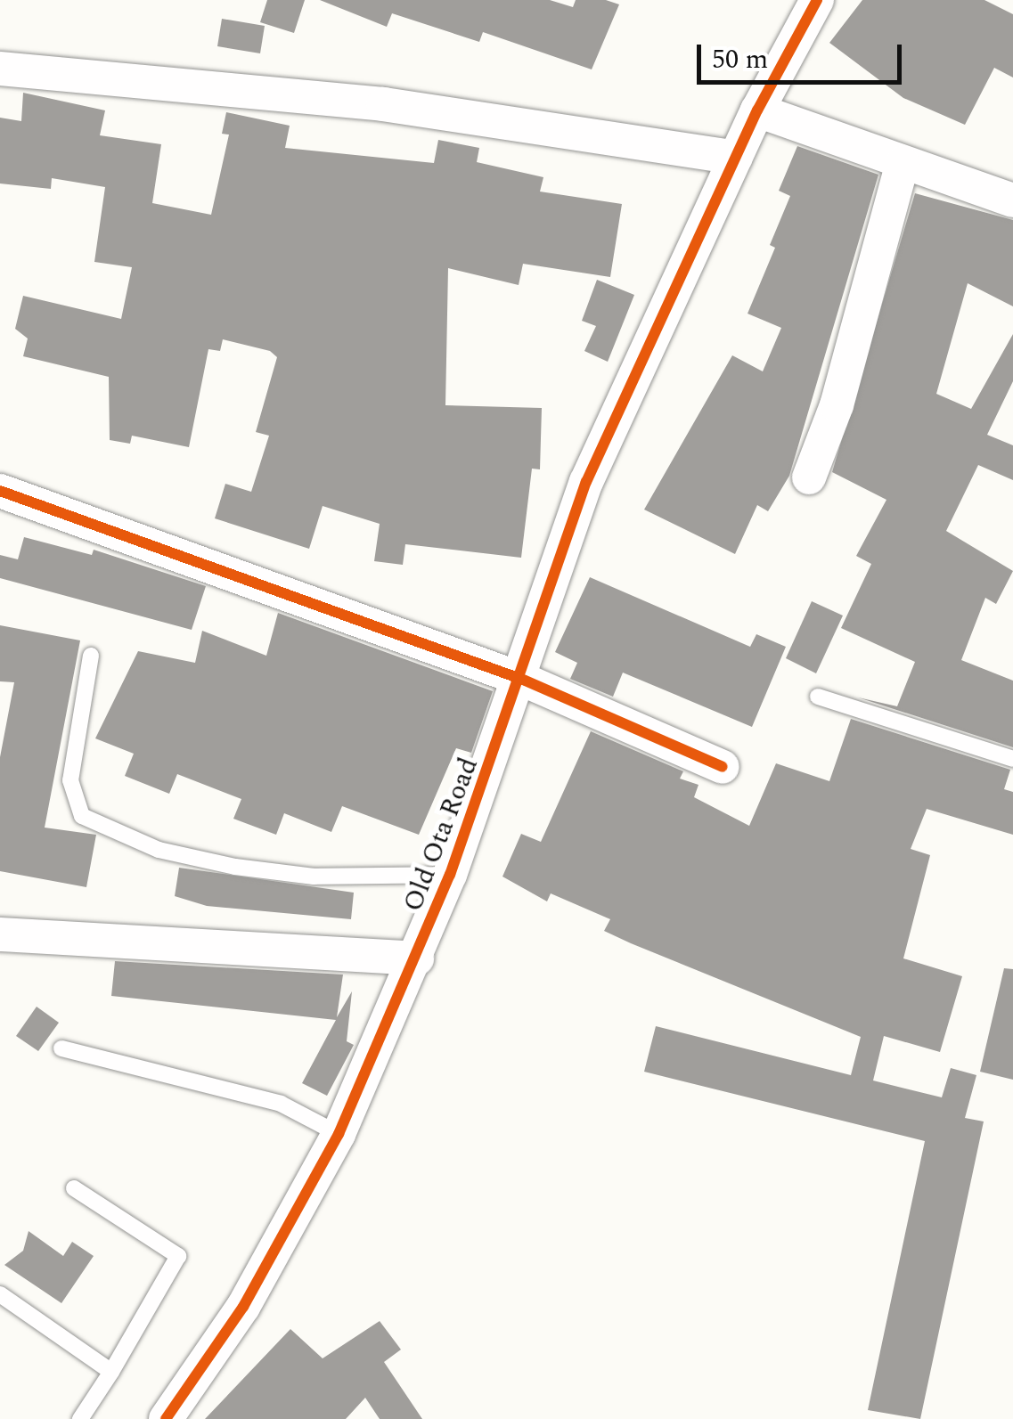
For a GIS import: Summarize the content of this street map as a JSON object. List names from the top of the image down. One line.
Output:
{"streets":{"street":["Old Ota Road"]},"scale_bar":"50 m"}
